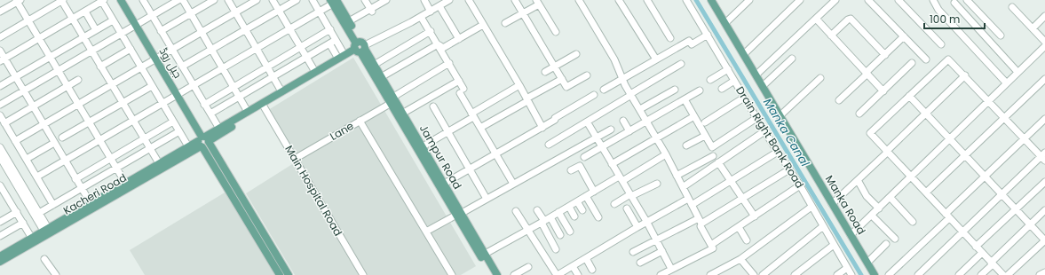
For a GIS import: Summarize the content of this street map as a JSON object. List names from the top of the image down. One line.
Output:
{"streets":{"main road":["جیل روڈ","Jampur Road","Kacheri Road","Manka Road"],"street":["Lane","Drain Right Bank Road","Main Hospital Road"]},"crossings":[["جیل روڈ","Kacheri Road"],["Lane","Jampur Road"],["Lane","Main Hospital Road"],["Jampur Road","Kacheri Road"],["Main Hospital Road","Kacheri Road"]],"water":["Manka Canal"],"scale_bar":"100 m"}
